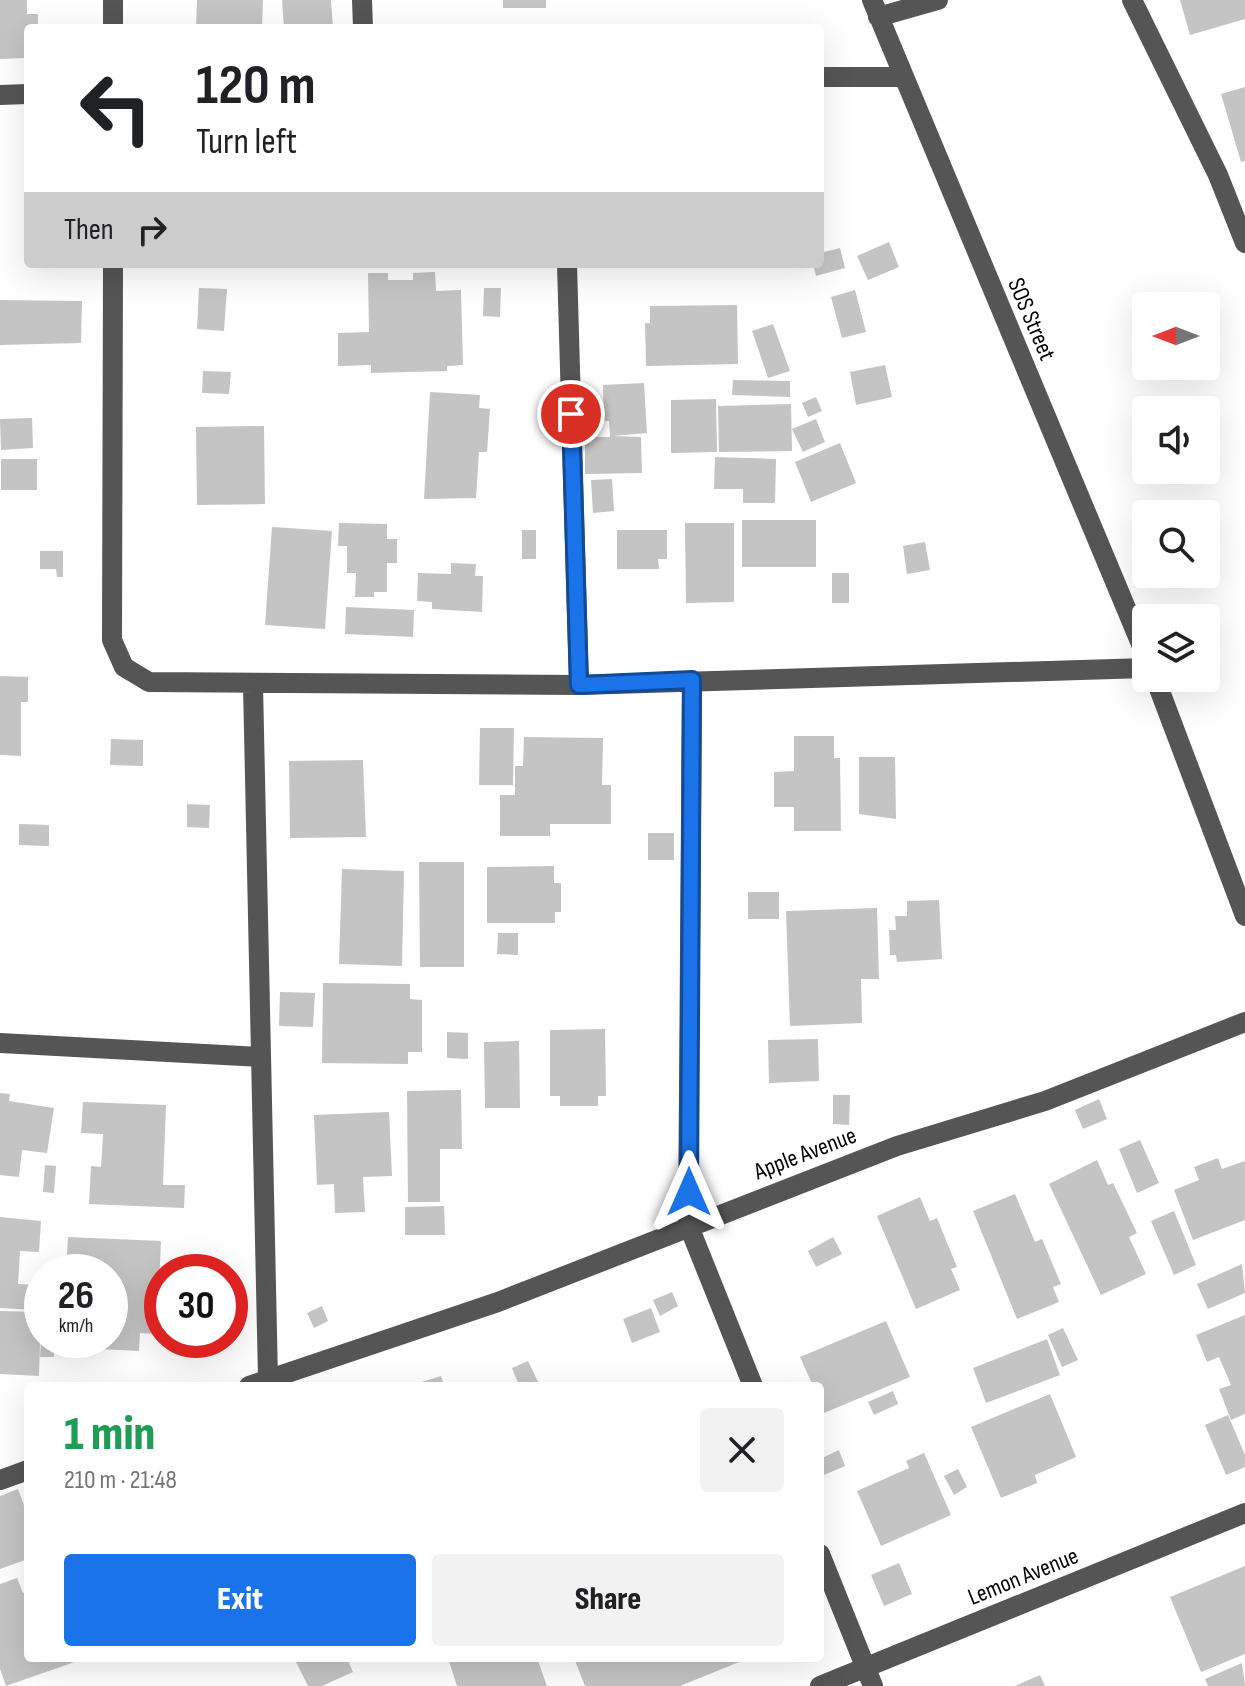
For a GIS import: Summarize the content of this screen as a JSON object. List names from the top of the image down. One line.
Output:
{"streets":{"street":["SOS Street","Apple Avenue","Lemon Avenue"]},"north":"left","page":{"turn":["120 m","Turn left"],"then":"Then","speed":"26 km/h","limit":"30","heading":["1 min","210 m · 21:48"],"buttons":["Exit","Share"]}}
